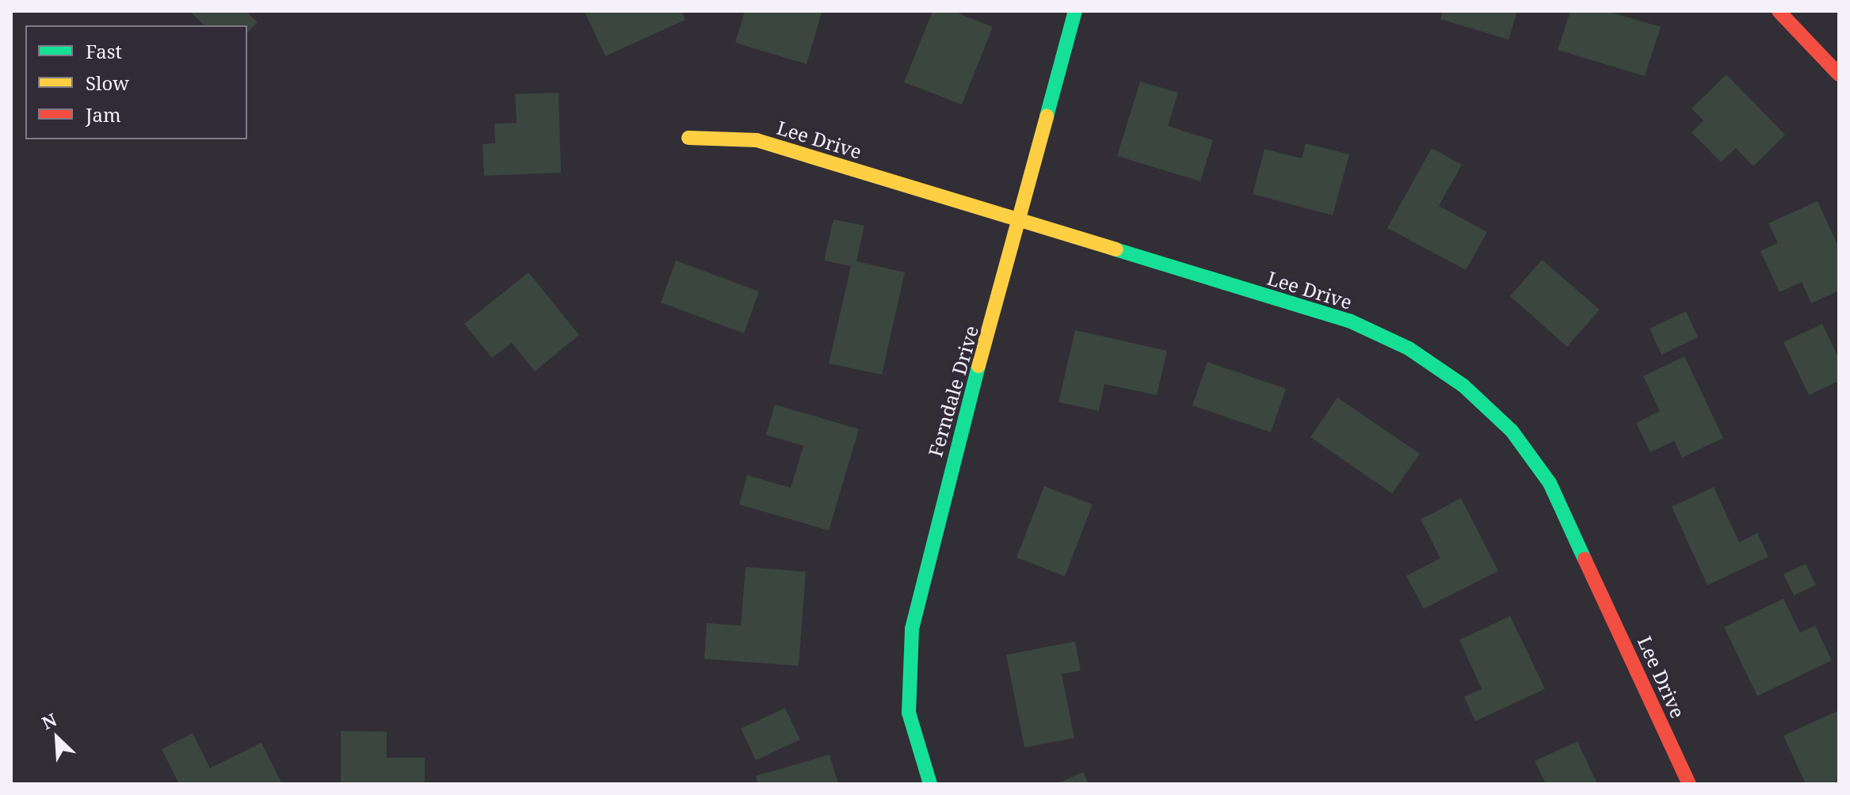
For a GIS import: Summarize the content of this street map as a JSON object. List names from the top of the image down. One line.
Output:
{"streets":{"street":["Lee Drive","Ferndale Drive"]},"crossings":[["Lee Drive","Ferndale Drive"]],"legend":["Fast","Slow","Jam"],"north":"top left"}
